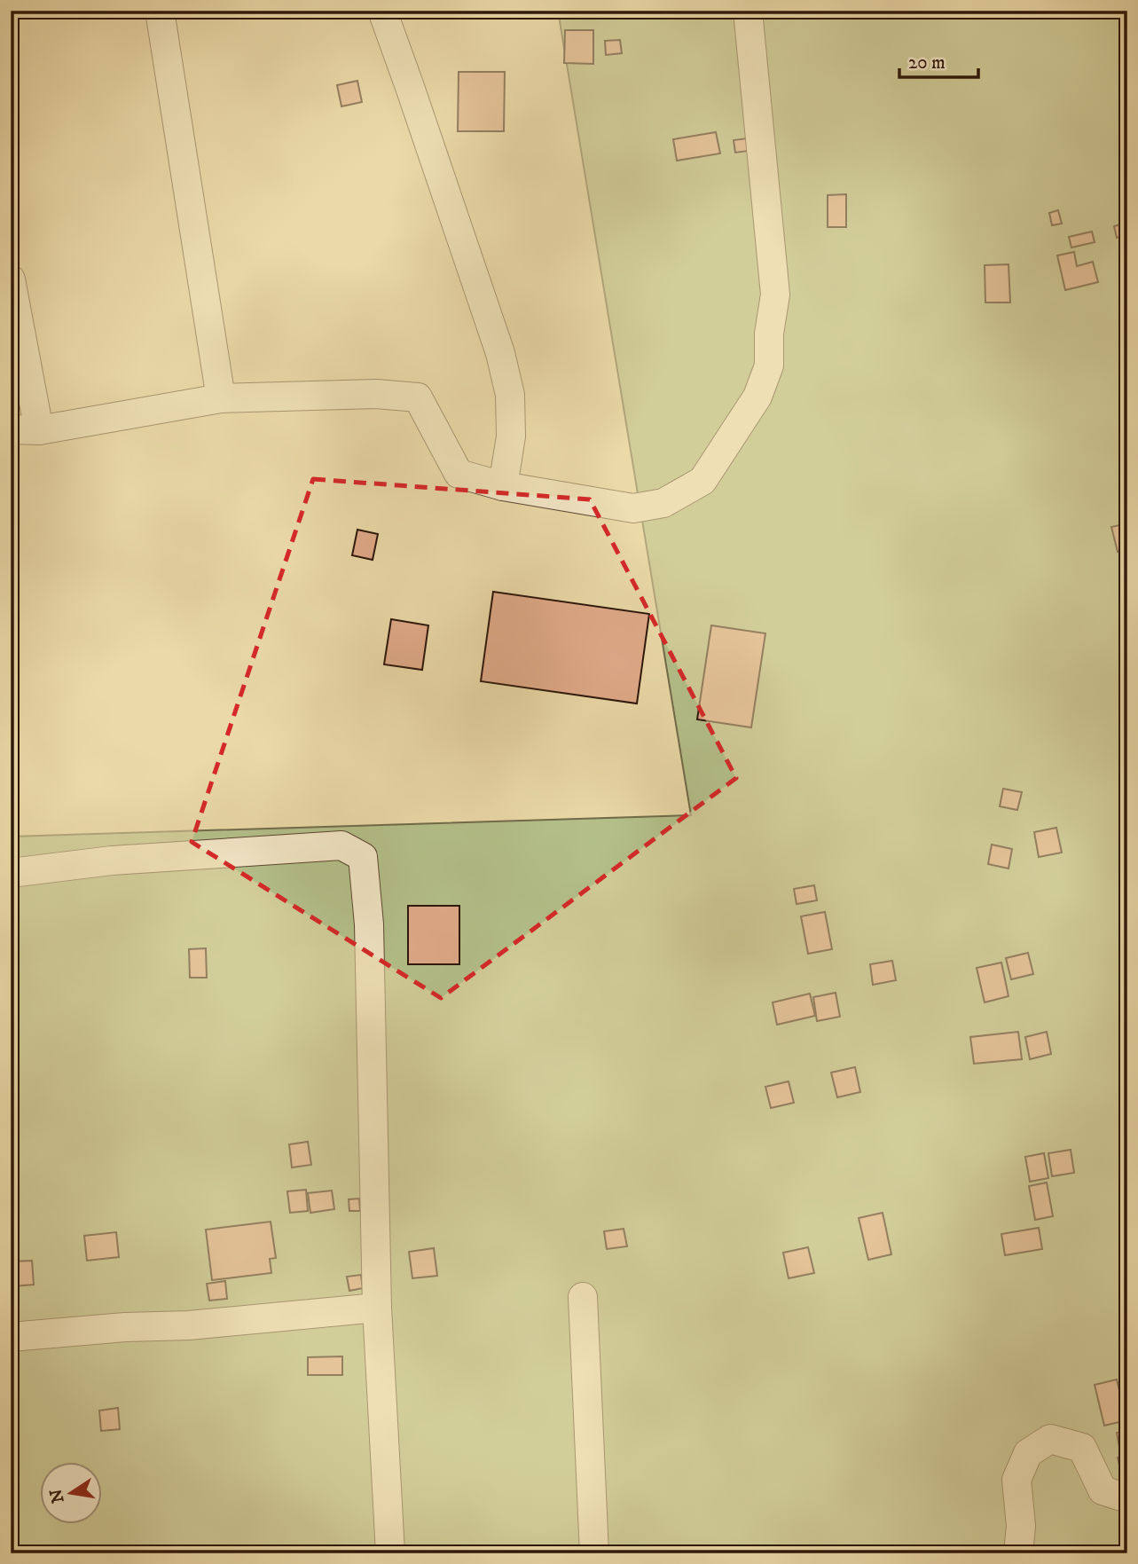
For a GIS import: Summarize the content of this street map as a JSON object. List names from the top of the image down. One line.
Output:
{"scale_bar":"20 m","north":"left"}
